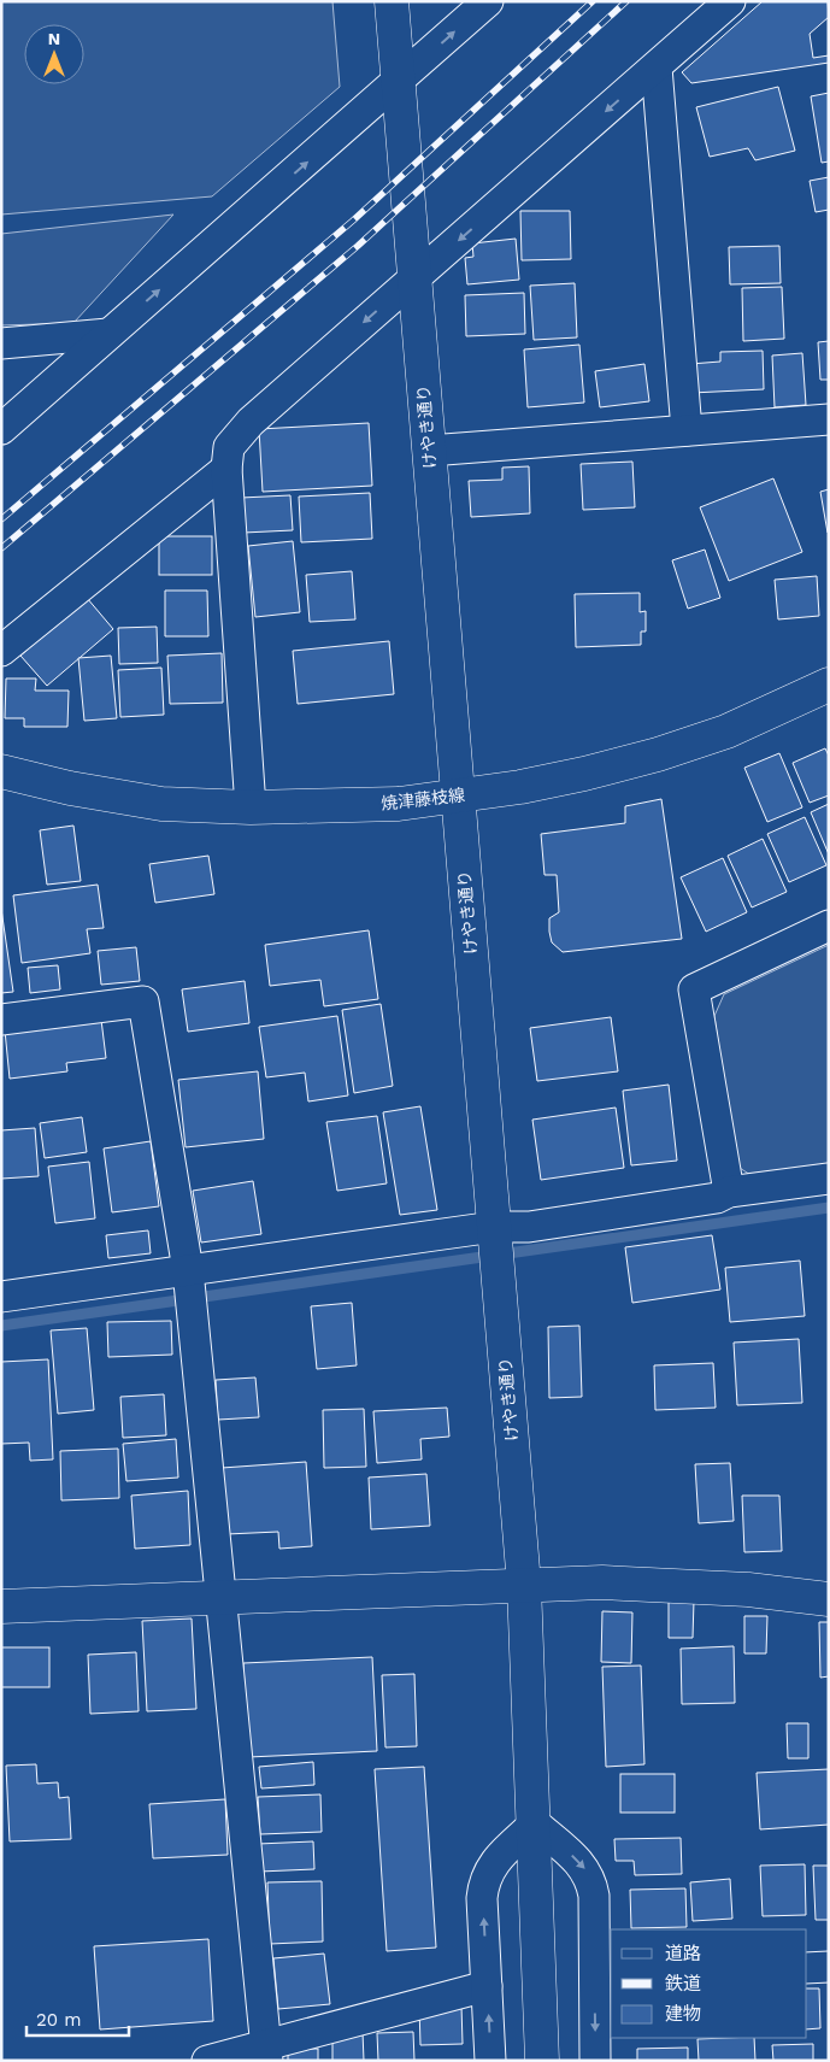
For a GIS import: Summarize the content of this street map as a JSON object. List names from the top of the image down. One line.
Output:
{"streets":{"street":["けやき通り","焼津藤枝線"]},"crossings":[["けやき通り","焼津藤枝線"]],"legend":["道路","鉄道","建物"],"scale_bar":"20 m","north":"top"}
